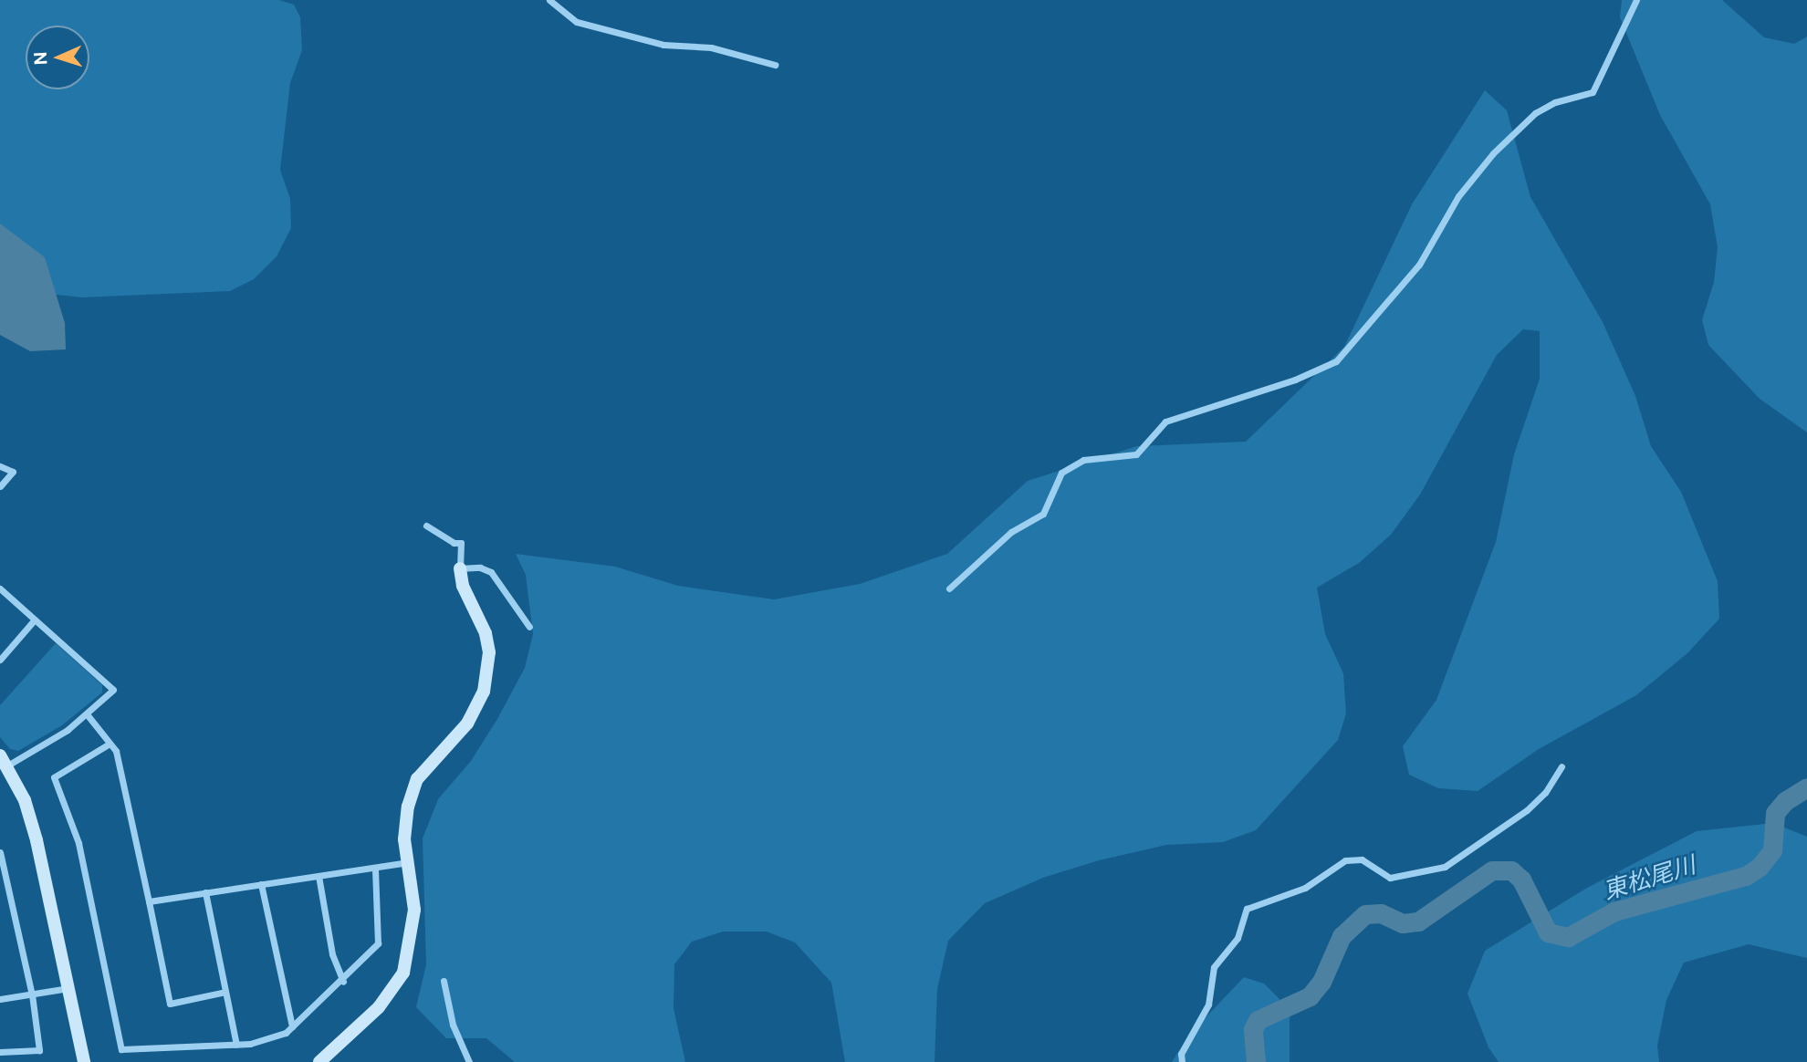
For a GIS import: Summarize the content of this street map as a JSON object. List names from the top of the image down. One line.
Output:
{"water":["東松尾川"],"north":"left"}
